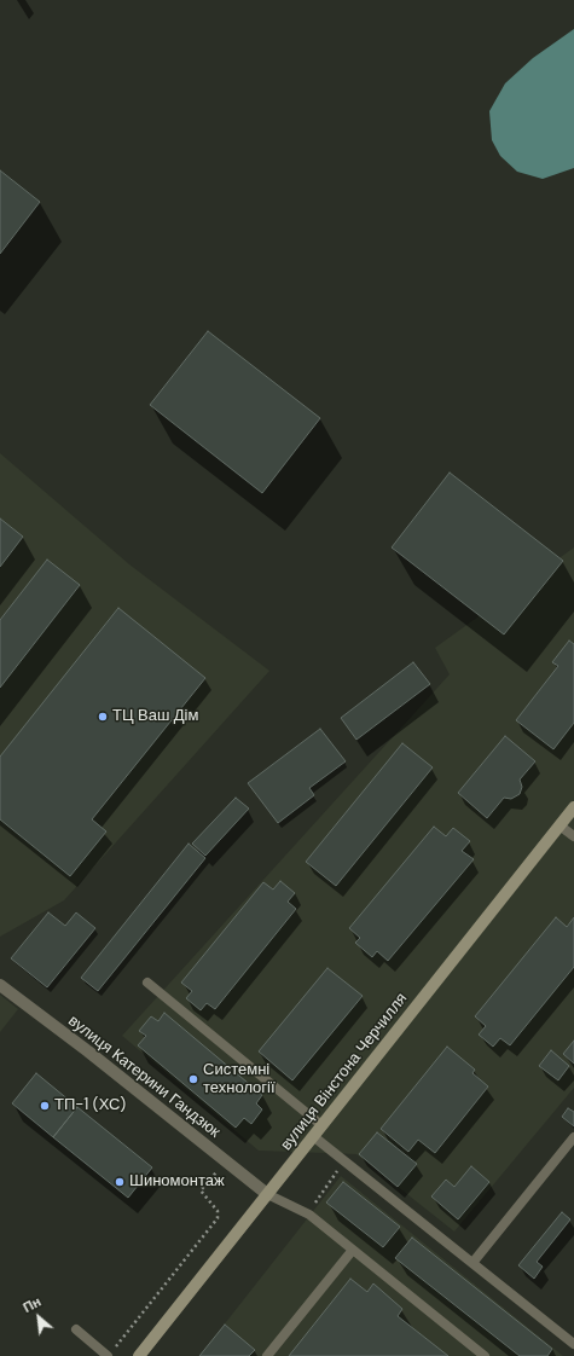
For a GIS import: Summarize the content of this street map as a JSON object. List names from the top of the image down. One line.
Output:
{"streets":{"street":["вулиця Вінстона Черчилля","вулиця Катерини Гандзюк"]},"crossings":[["вулиця Вінстона Черчилля","вулиця Катерини Гандзюк"]],"places":["ТЦ Ваш Дім","Системні технології","ТП-1 (ХС)","Шиномонтаж"],"north":"top left"}
